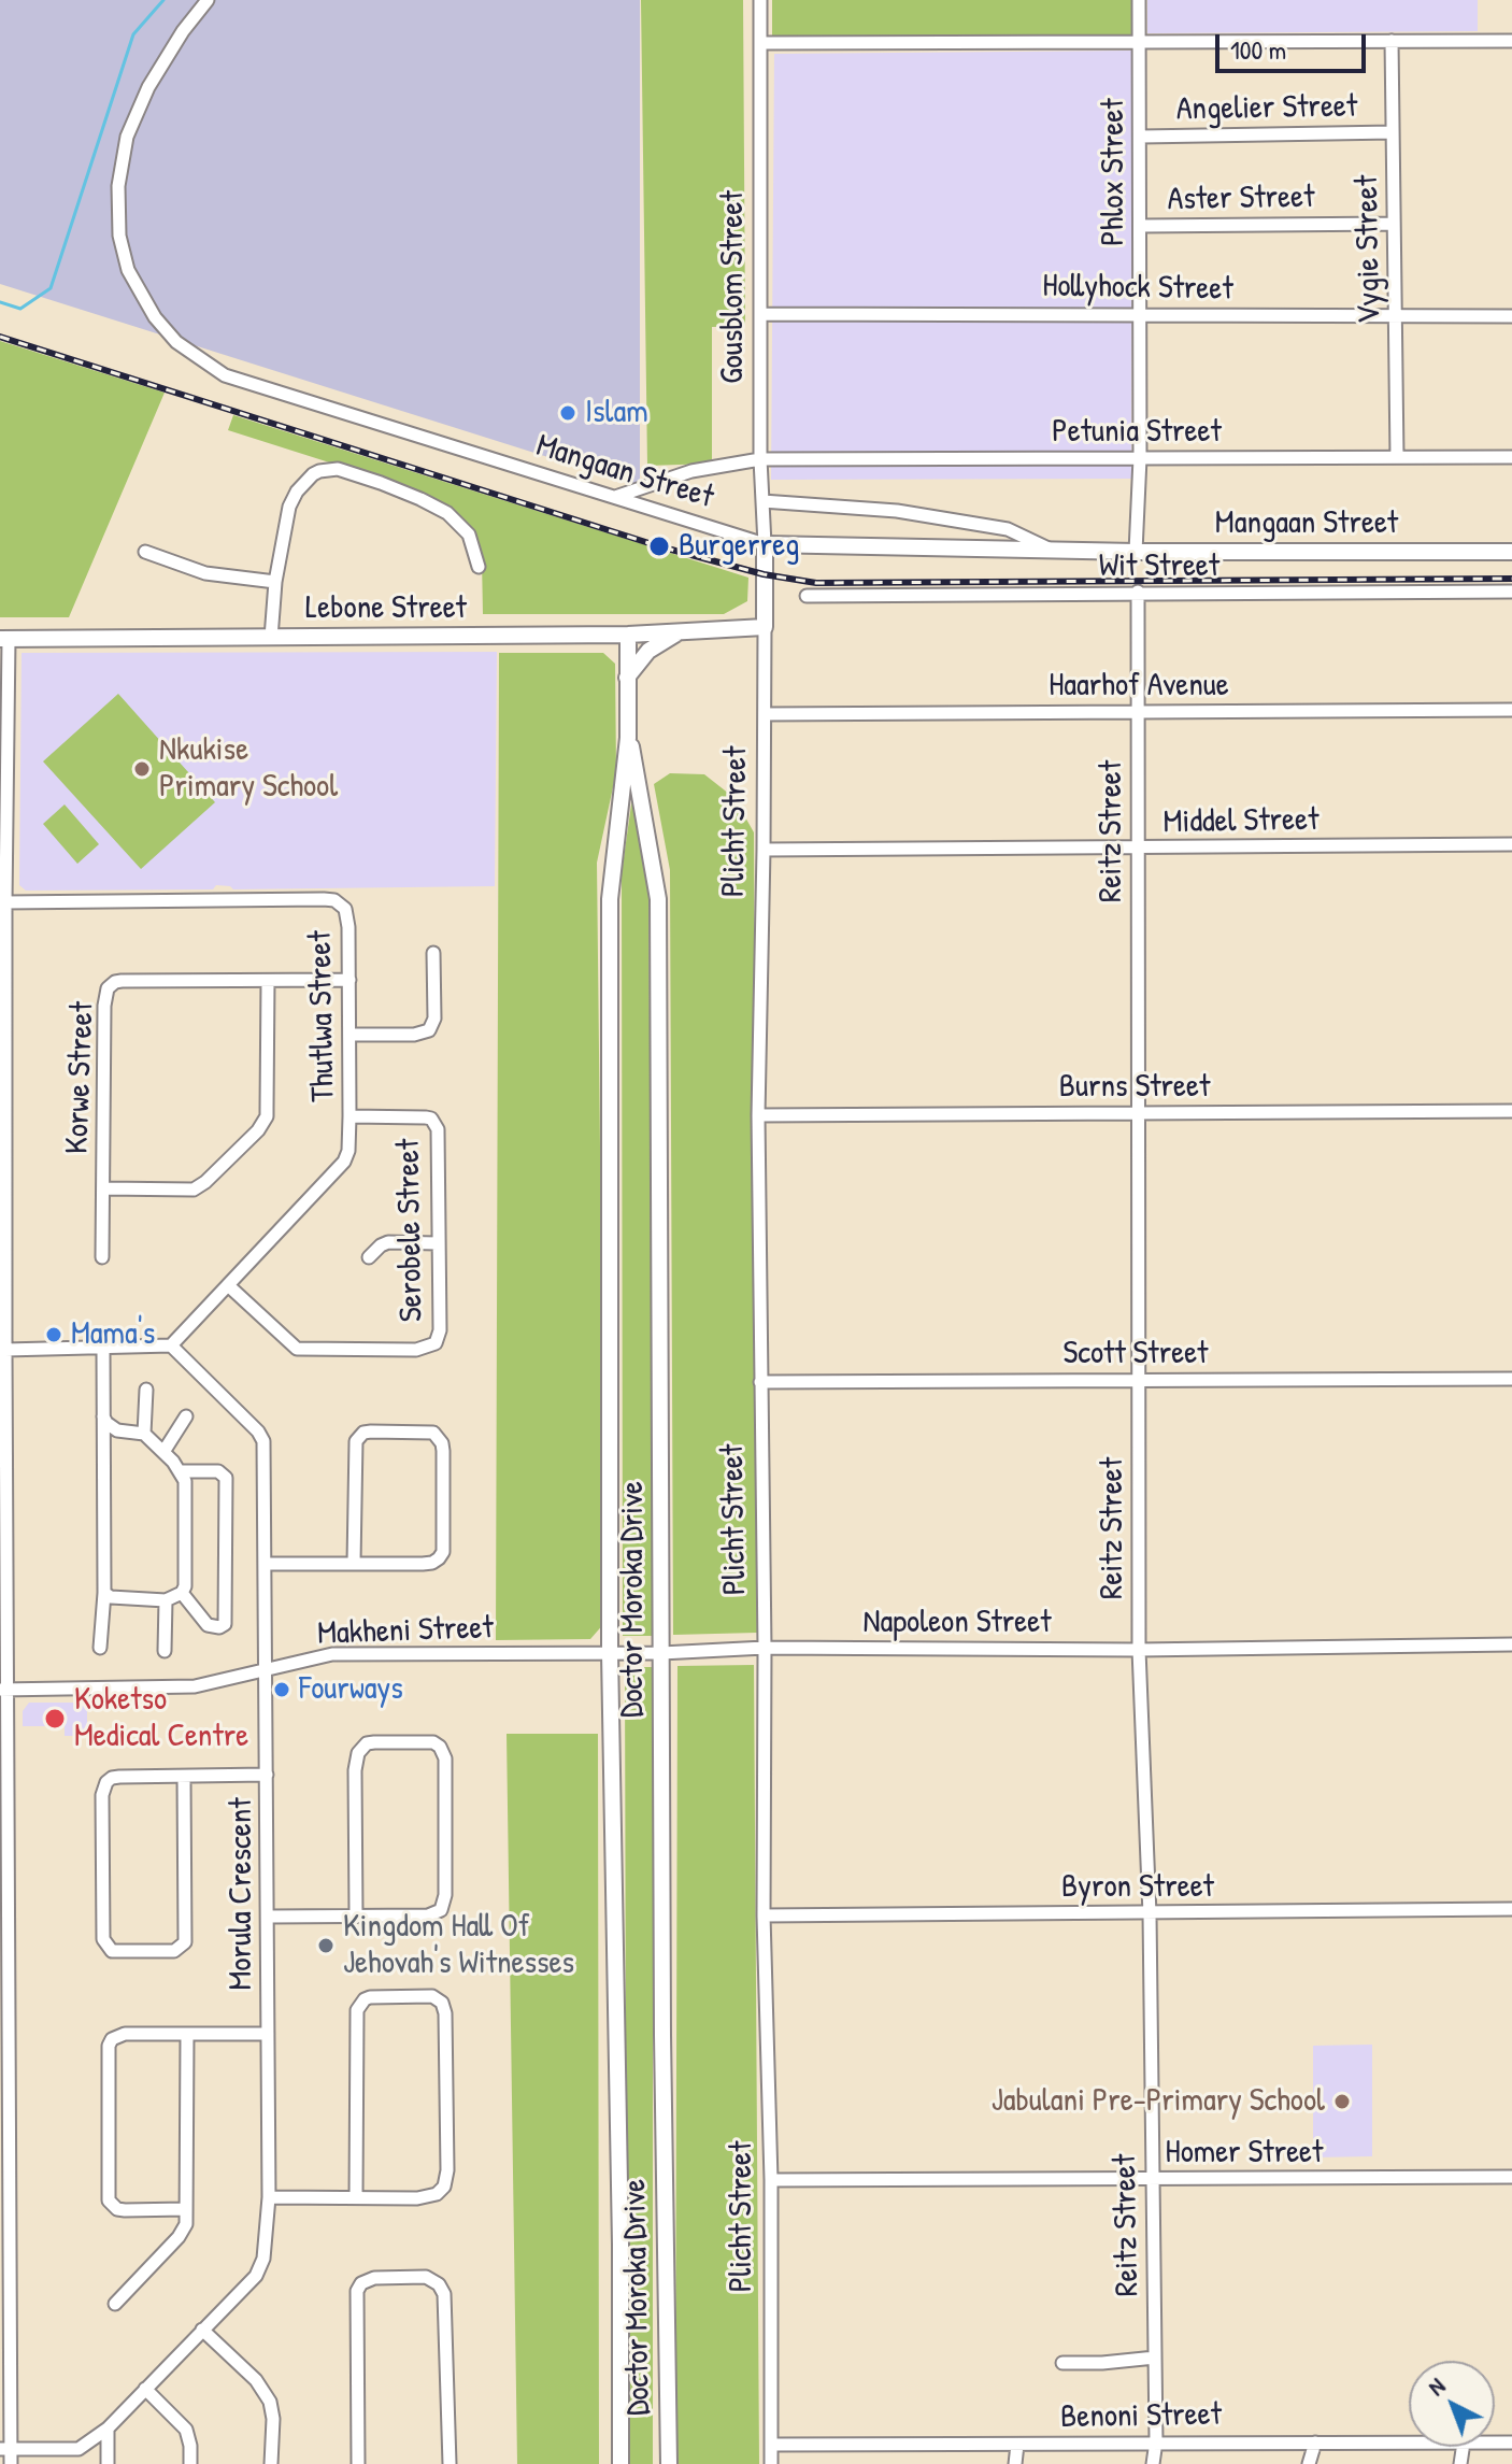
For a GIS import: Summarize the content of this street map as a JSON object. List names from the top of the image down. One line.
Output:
{"streets":{"street":["Angelier Street","Phlox Street","Aster Street","Vygie Street","Gousblom Street","Hollyhock Street","Petunia Street","Mangaan Street","Wit Street","Lebone Street","Haarhof Avenue","Plicht Street","Middel Street","Reitz Street","Thutlwa Street","Korwe Street","Burns Street","Serobele Street","Scott Street","Doctor Moroka Drive","Napoleon Street","Makheni Street","Byron Street","Morula Crescent","Homer Street","Benoni Street"]},"crossings":[["Angelier Street","Phlox Street"],["Angelier Street","Vygie Street"],["Phlox Street","Aster Street"],["Phlox Street","Hollyhock Street"],["Phlox Street","Petunia Street"],["Phlox Street","Mangaan Street"],["Aster Street","Vygie Street"],["Vygie Street","Hollyhock Street"],["Vygie Street","Petunia Street"],["Gousblom Street","Hollyhock Street"],["Gousblom Street","Petunia Street"],["Gousblom Street","Mangaan Street"],["Gousblom Street","Plicht Street"],["Petunia Street","Mangaan Street"],["Wit Street","Reitz Street"],["Lebone Street","Plicht Street"],["Lebone Street","Thutlwa Street"],["Lebone Street","Doctor Moroka Drive"],["Lebone Street","Makheni Street"],["Lebone Street","Morula Crescent"],["Haarhof Avenue","Plicht Street"],["Haarhof Avenue","Reitz Street"],["Plicht Street","Middel Street"],["Plicht Street","Burns Street"],["Plicht Street","Scott Street"],["Plicht Street","Napoleon Street"],["Plicht Street","Byron Street"],["Plicht Street","Homer Street"],["Plicht Street","Benoni Street"],["Middel Street","Reitz Street"],["Reitz Street","Burns Street"],["Reitz Street","Scott Street"],["Reitz Street","Napoleon Street"],["Reitz Street","Byron Street"],["Reitz Street","Homer Street"],["Reitz Street","Benoni Street"],["Thutlwa Street","Korwe Street"],["Thutlwa Street","Serobele Street"],["Thutlwa Street","Morula Crescent"],["Doctor Moroka Drive","Napoleon Street"],["Doctor Moroka Drive","Makheni Street"],["Napoleon Street","Makheni Street"],["Makheni Street","Morula Crescent"]],"places":["Islam","Burgerreg","Nkukise Primary School","Mama's","Fourways","Koketso Medical Centre","Kingdom Hall Of Jehovah's Witnesses","Jabulani Pre-Primary School"],"scale_bar":"100 m","north":"top left"}
